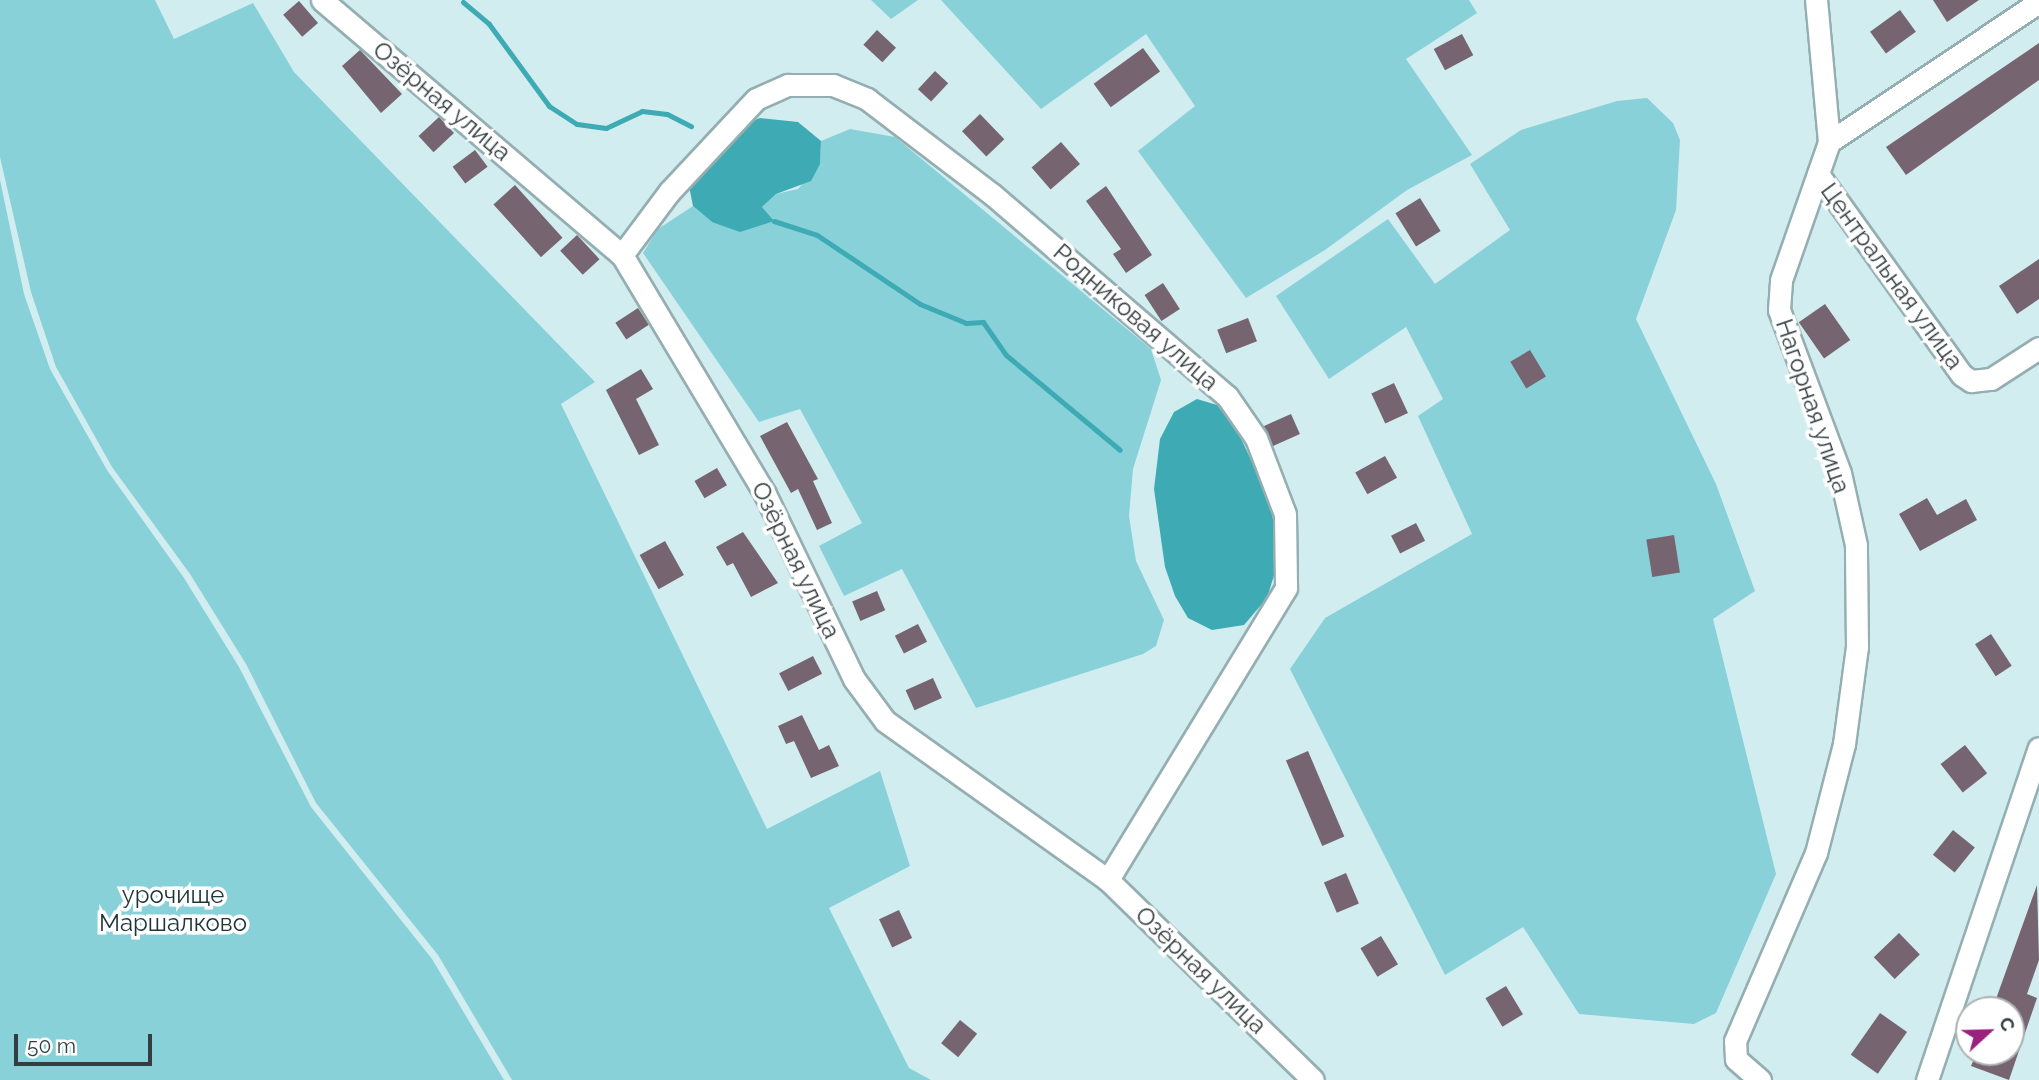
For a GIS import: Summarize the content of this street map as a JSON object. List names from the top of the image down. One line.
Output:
{"streets":{"street":["Озёрная улица","Центральная улица","Родниковая улица","Нагорная улица"]},"crossings":[["Озёрная улица","Родниковая улица"],["Центральная улица","Нагорная улица"]],"parks":["урочище Маршалково"],"scale_bar":"50 m","north":"right"}
